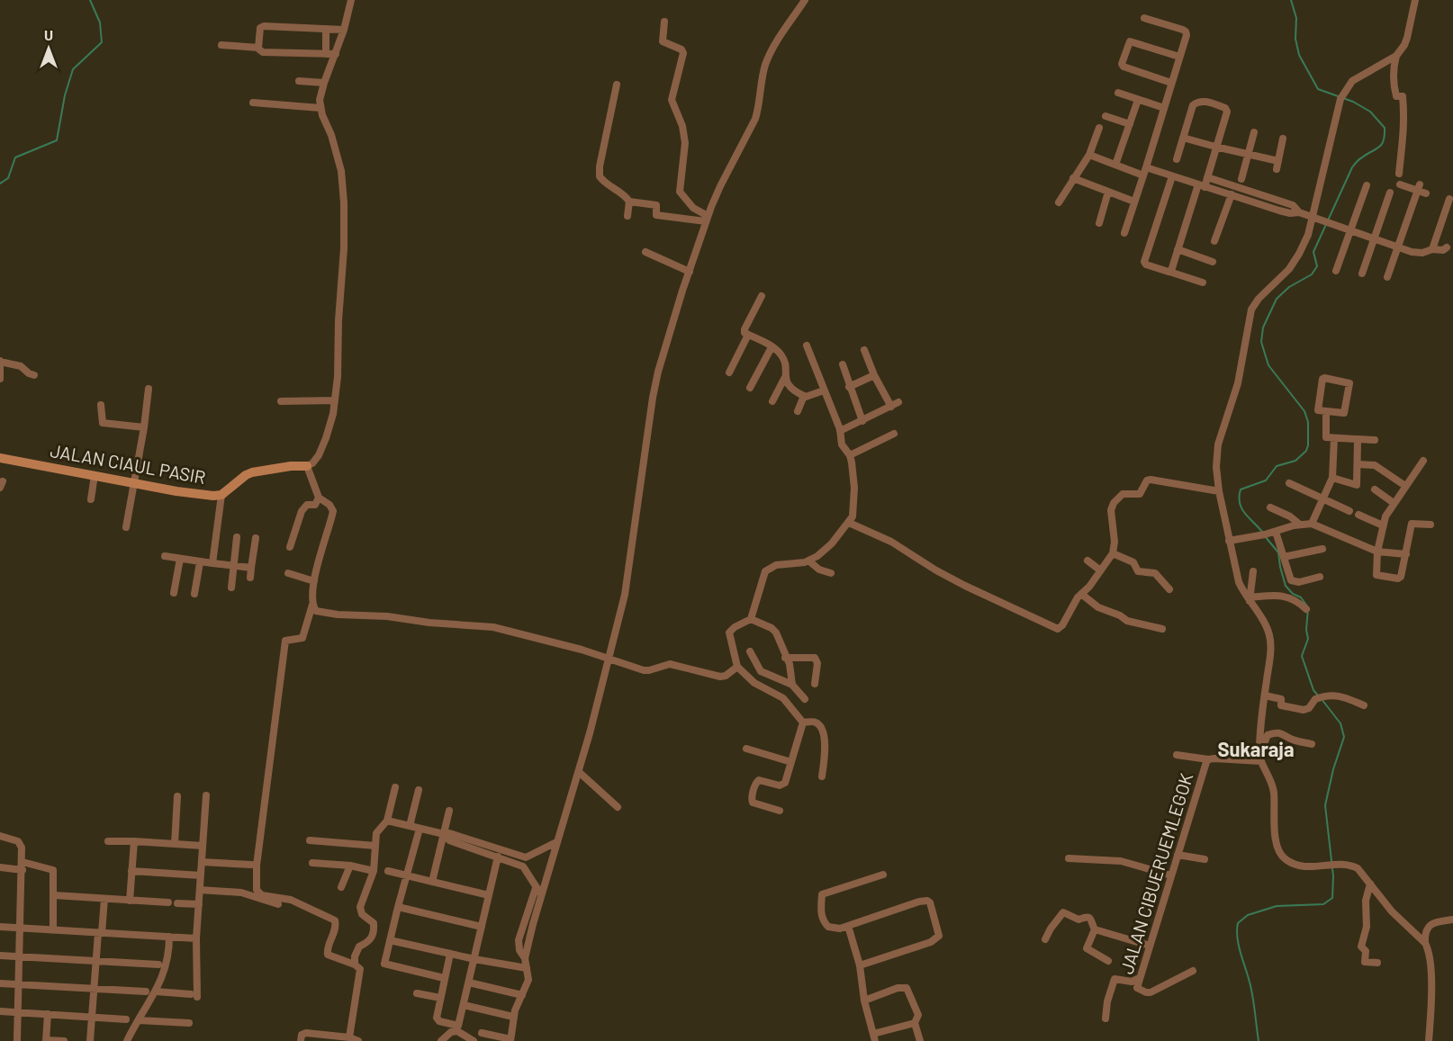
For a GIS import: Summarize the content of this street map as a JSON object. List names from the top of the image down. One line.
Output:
{"streets":{"street":["JALAN CIAUL PASIR","JALAN CIBUERUEMLEGOK"]},"districts":["Sukaraja"],"north":"top"}
